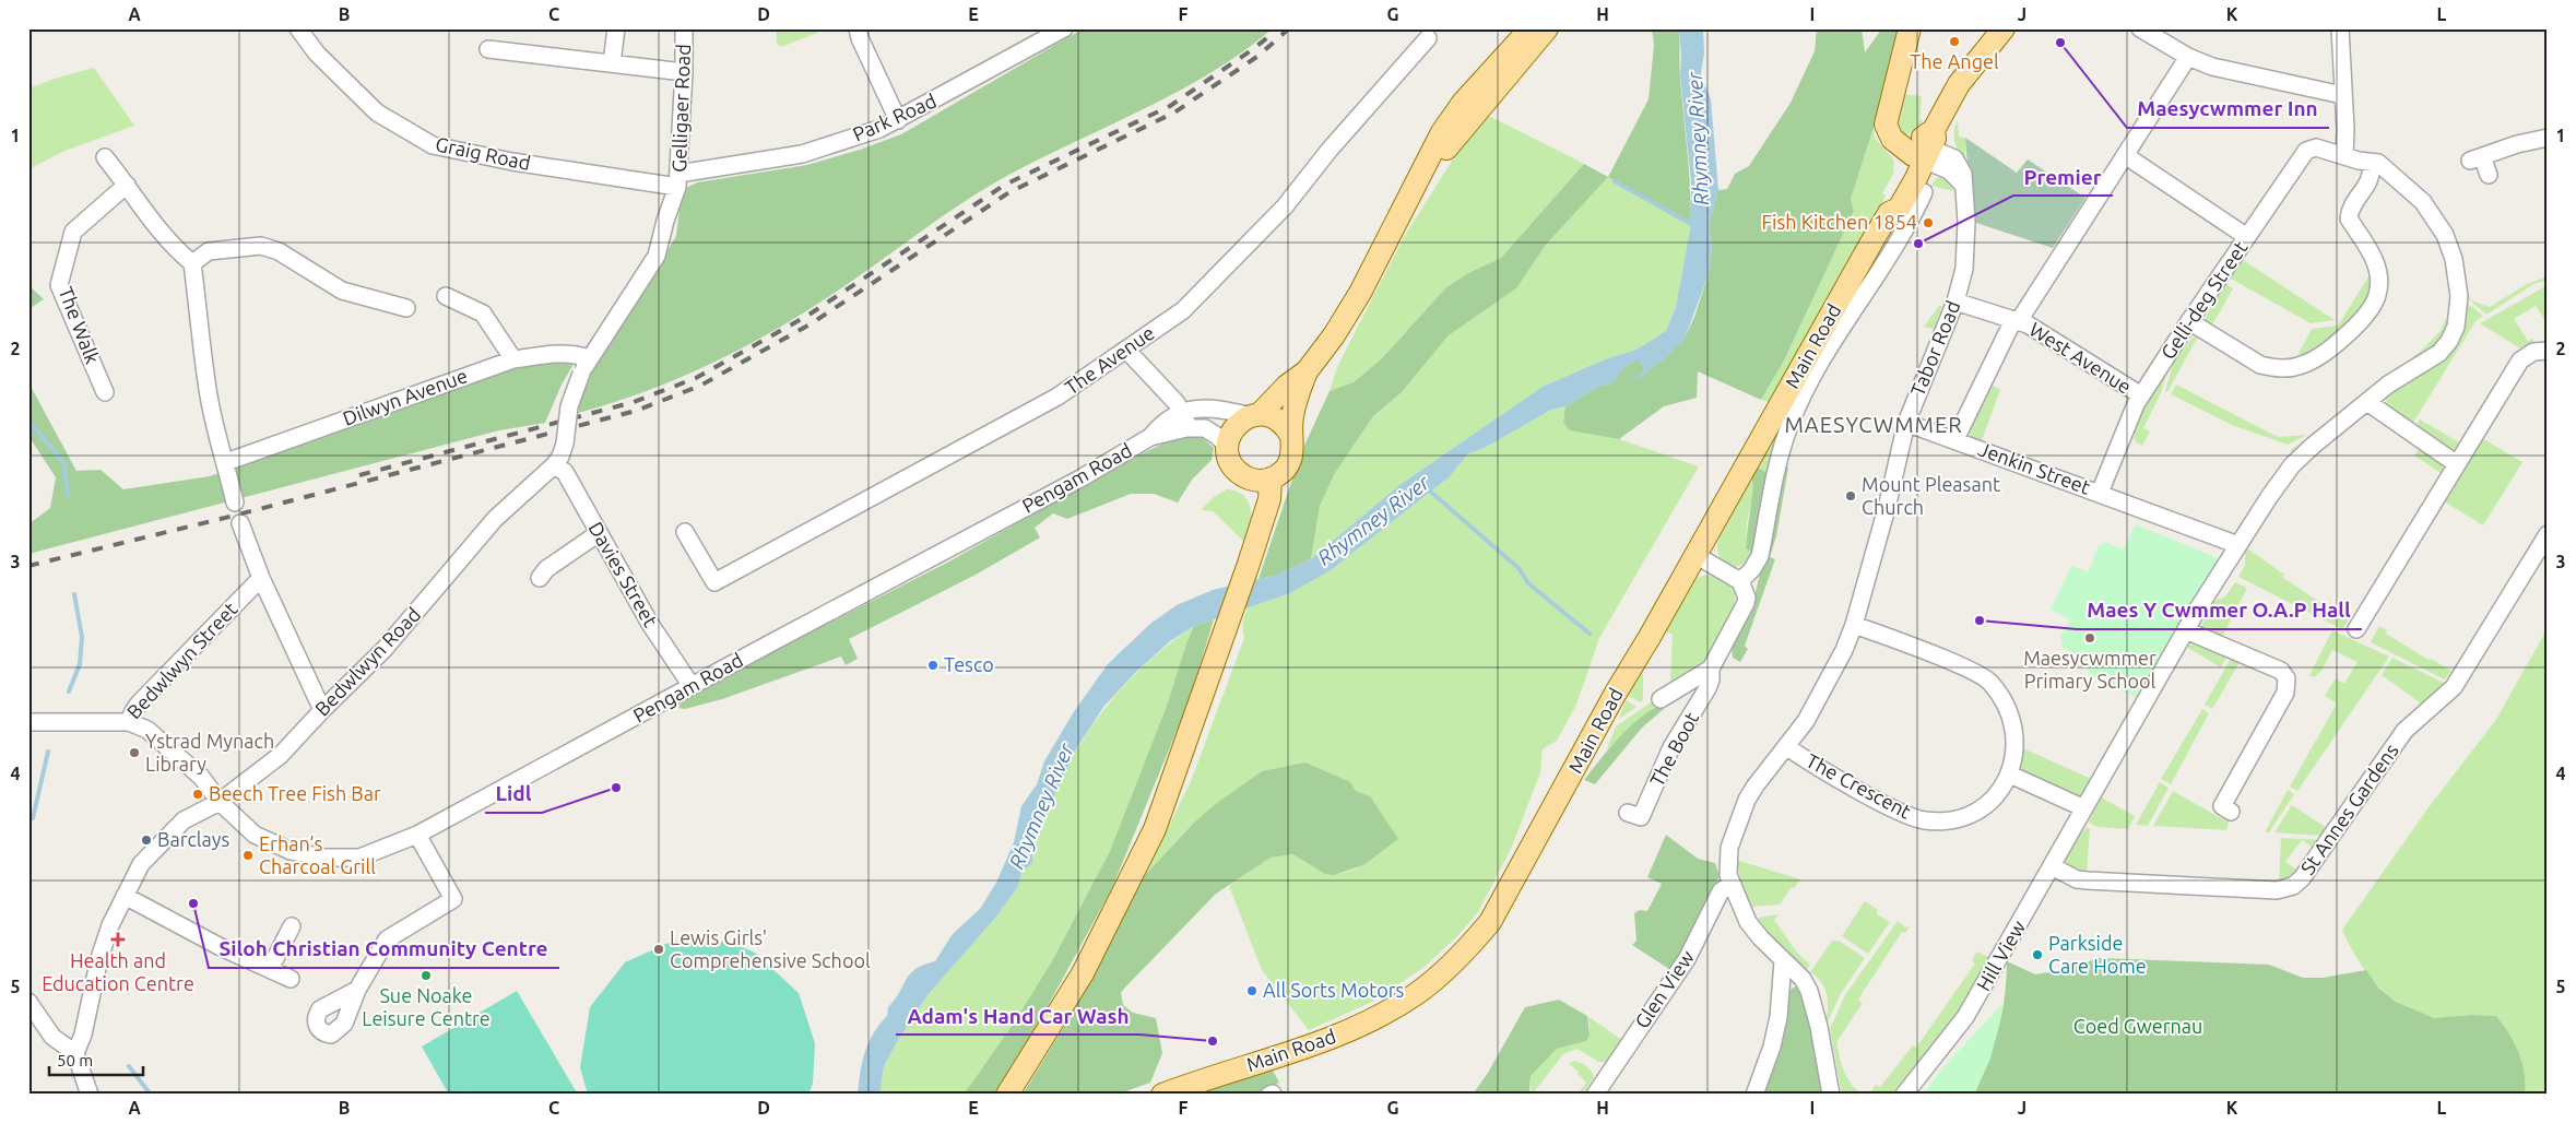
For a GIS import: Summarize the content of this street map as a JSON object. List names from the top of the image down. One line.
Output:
{"streets":{"main road":["Main Road"],"street":["Gelligaer Road","Park Road","Graig Road","Gelli-deg Street","The Walk","Tabor Road","West Avenue","The Avenue","Dilwyn Avenue","Jenkin Street","Pengam Road","Davies Street","Bedwlwyn Street","Bedwlwyn Road","The Boot","The Crescent","St Annes Gardens","Hill View","Glen View"]},"crossings":[["Gelligaer Road","Park Road"],["Gelligaer Road","Graig Road"],["Gelligaer Road","Bedwlwyn Road"],["Park Road","Graig Road"],["Park Road","Bedwlwyn Road"],["Graig Road","Bedwlwyn Road"],["Gelli-deg Street","West Avenue"],["Gelli-deg Street","Jenkin Street"],["Gelli-deg Street","Hill View"],["Main Road","Tabor Road"],["Tabor Road","West Avenue"],["Tabor Road","Jenkin Street"],["Tabor Road","The Crescent"],["Tabor Road","Glen View"],["Dilwyn Avenue","Bedwlwyn Road"],["Jenkin Street","Hill View"],["Pengam Road","Davies Street"],["Pengam Road","Bedwlwyn Street"],["Pengam Road","Bedwlwyn Road"],["Davies Street","Bedwlwyn Road"],["St Annes Gardens","Hill View"]],"districts":["MAESYCWMMER"],"water":["Rhymney River"],"parks":["Coed Gwernau"],"places":{"other":["The Angel","Maesycwmmer Inn","Fish Kitchen 1854","Premier","Mount Pleasant Church","Maes Y Cwmmer O.A.P Hall","Maesycwmmer Primary School","Tesco","Ystrad Mynach Library","Lidl","Beech Tree Fish Bar","Barclays","Erhan’s Charcoal Grill","Siloh Christian Community Centre","Lewis Girls' Comprehensive School","Parkside Care Home","Sue Noake Leisure Centre","All Sorts Motors","Adam's Hand Car Wash"],"health":["Health and Education Centre"]},"scale_bar":"50 m","grid":{"columns":["A","B","C","D","E","F","G","H","I","J","K","L"],"rows":["1","2","3","4","5"]}}
